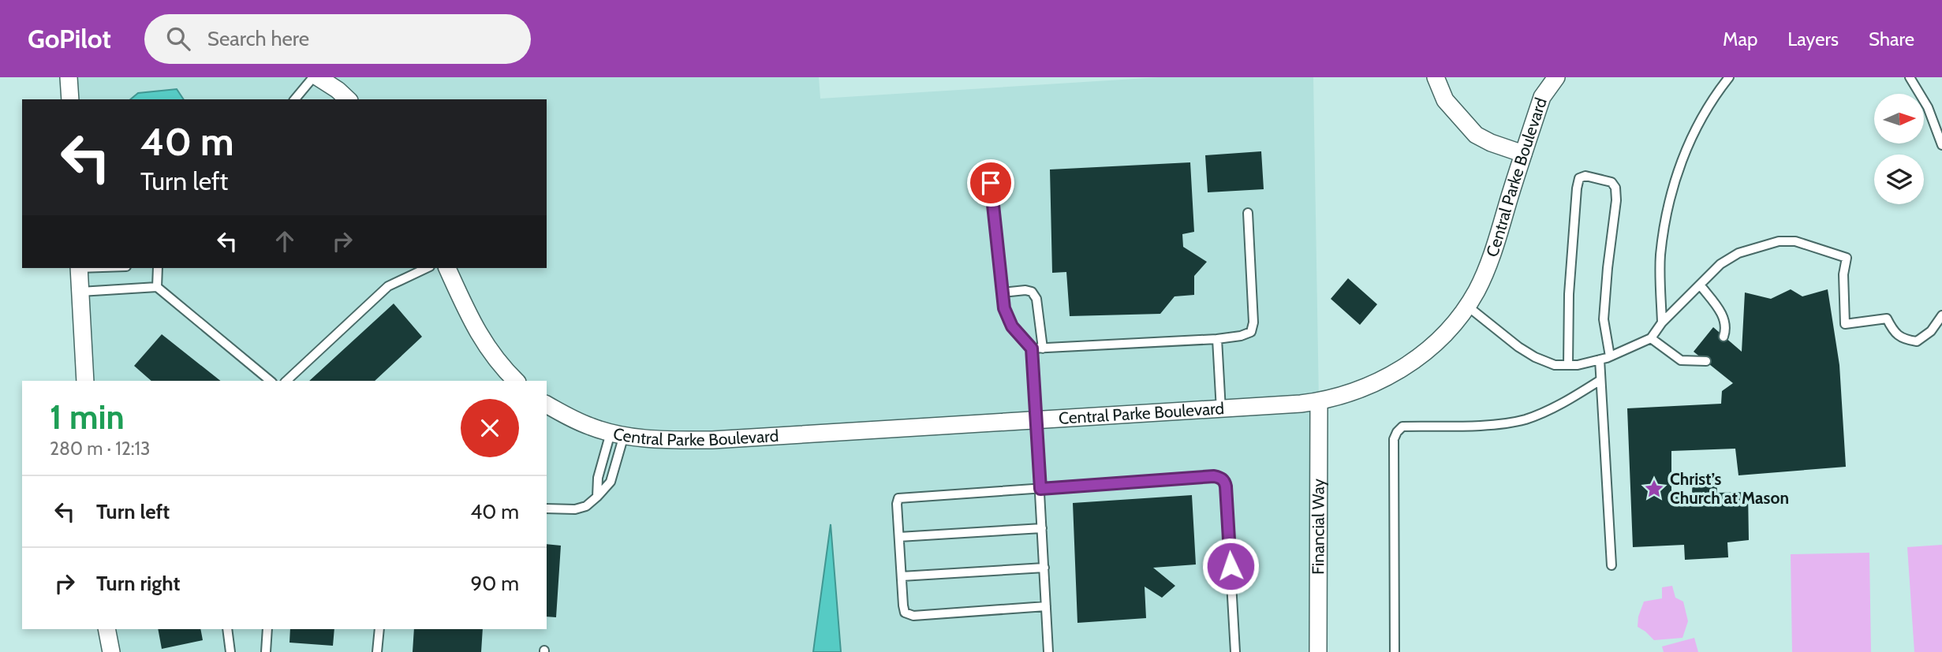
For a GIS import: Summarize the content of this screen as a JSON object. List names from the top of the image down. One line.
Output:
{"streets":{"street":["Central Parke Boulevard","Financial Way"]},"crossings":[["Central Parke Boulevard","Financial Way"]],"places":{"place":["Christ’s Church at Mason"]},"north":"right","page":{"header":"GoPilot","search":"Search here","nav":["Map","Layers","Share"],"turn":["40 m","Turn left"],"heading":["1 min","280 m · 12:13"],"list":[{"name":"Turn left","value":"40 m"},{"name":"Turn right","value":"90 m"}]}}
